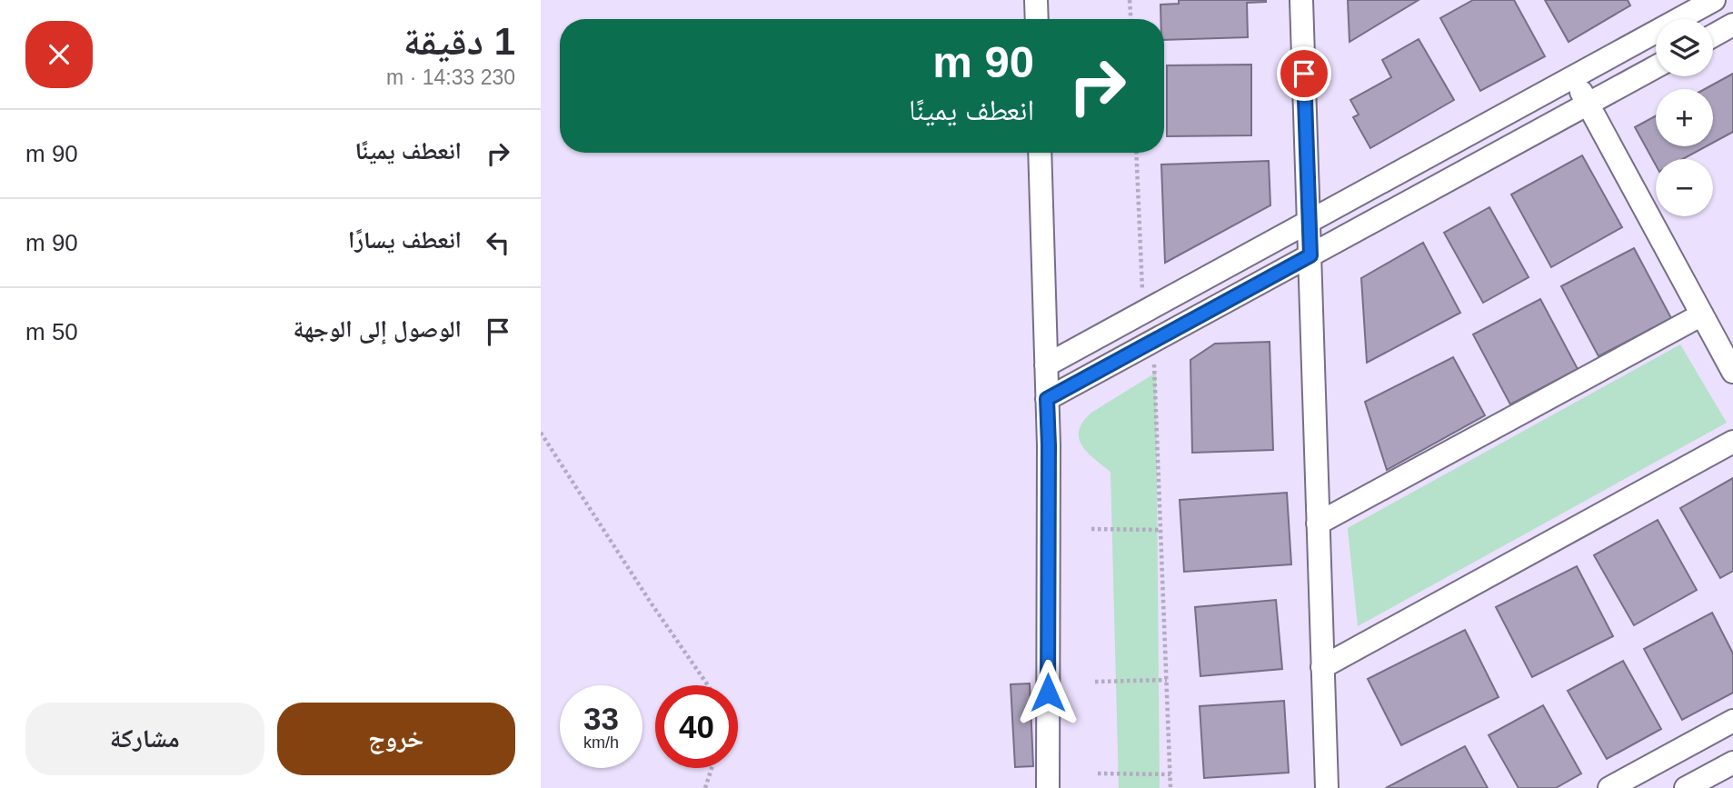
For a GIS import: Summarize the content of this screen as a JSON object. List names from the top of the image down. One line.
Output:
{"page":{"heading":["1 دقيقة","230 m · 14:33"],"map_buttons":["+","−"],"turn":["90 m","انعطف يمينًا"],"list":[{"name":"انعطف يمينًا","value":"90 m"},{"name":"انعطف يسارًا","value":"90 m"},{"name":"الوصول إلى الوجهة","value":"50 m"}],"speed":"33 km/h","limit":"40","buttons":["خروج","مشاركة"]}}
